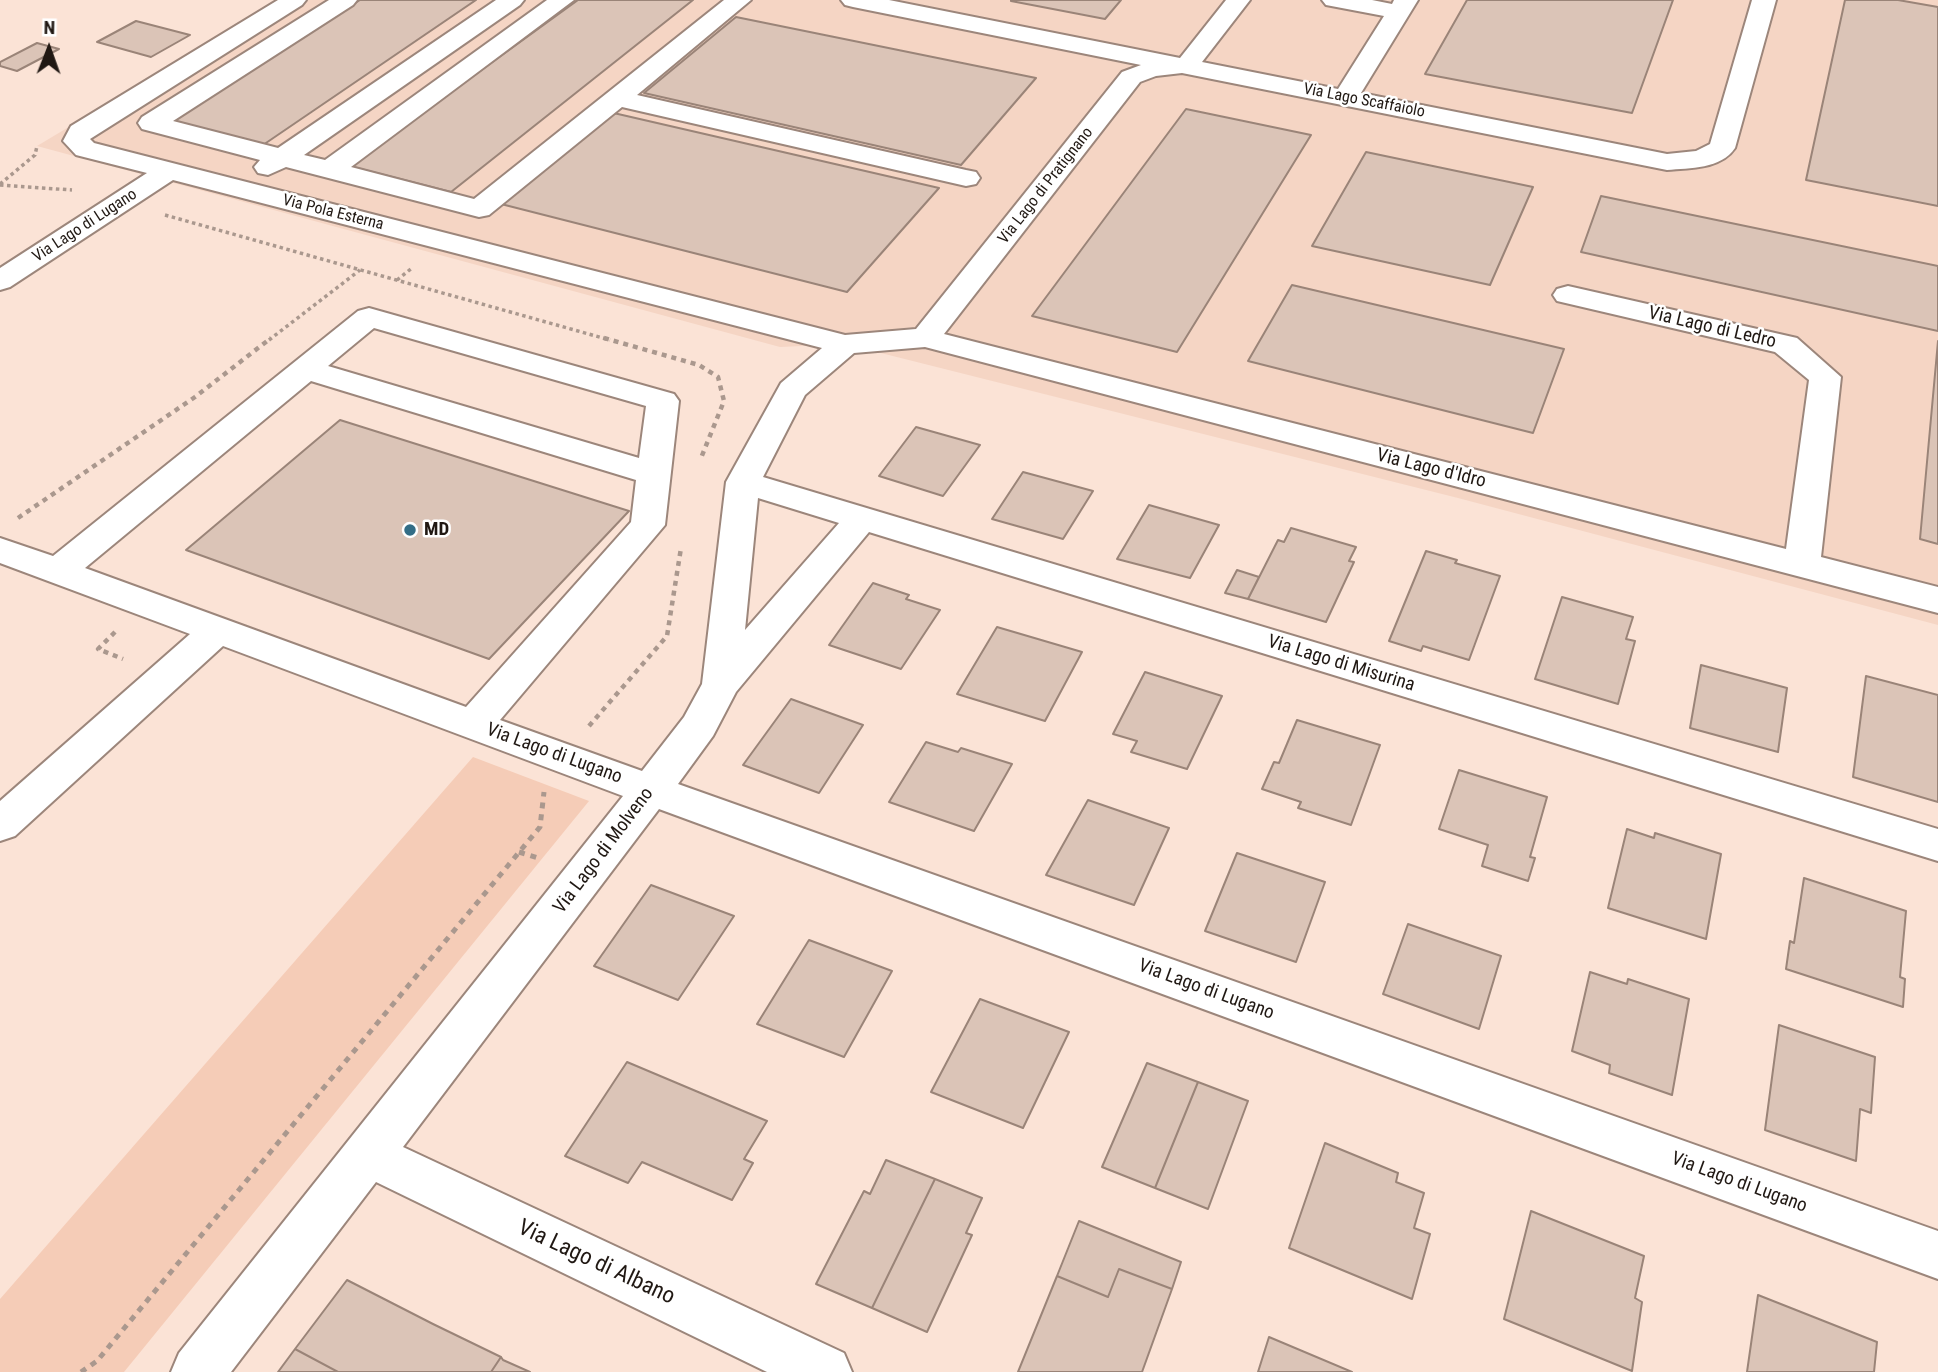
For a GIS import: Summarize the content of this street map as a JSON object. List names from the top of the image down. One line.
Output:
{"streets":{"street":["Via Lago Scaffaiolo","Via Lago di Pratignano","Via Pola Esterna","Via Lago di Lugano","Via Lago di Ledro","Via Lago d'Idro","Via Lago di Misurina","Via Lago di Molveno","Via Lago di Albano"]},"crossings":[["Via Lago Scaffaiolo","Via Lago di Pratignano"],["Via Lago di Pratignano","Via Lago d'Idro"],["Via Pola Esterna","Via Lago di Lugano"],["Via Pola Esterna","Via Lago di Molveno"],["Via Lago di Lugano","Via Lago di Molveno"],["Via Lago di Ledro","Via Lago d'Idro"],["Via Lago di Misurina","Via Lago di Molveno"],["Via Lago di Molveno","Via Lago di Albano"]],"places":["MD"],"north":"top"}
